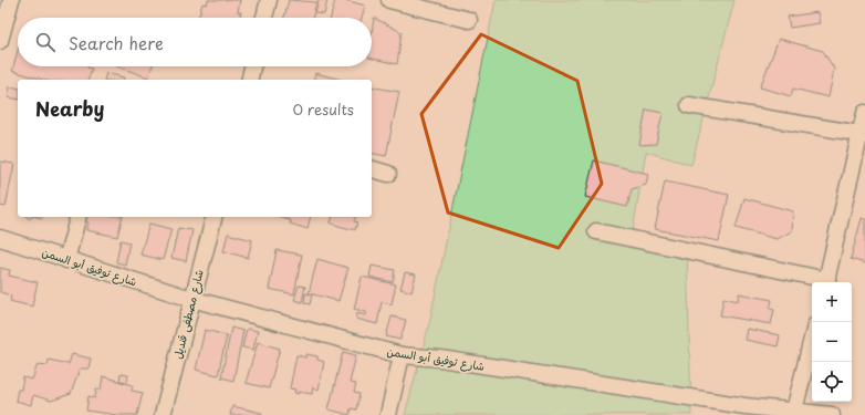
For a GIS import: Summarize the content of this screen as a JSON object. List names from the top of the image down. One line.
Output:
{"streets":{"street":["شارع توفيق أبو السمن","شارع مصطفى قنديل"]},"crossings":[["شارع توفيق أبو السمن","شارع مصطفى قنديل"]],"page":{"search":"Search here","heading":["Nearby","0 results"],"map_buttons":["+","−"]}}
